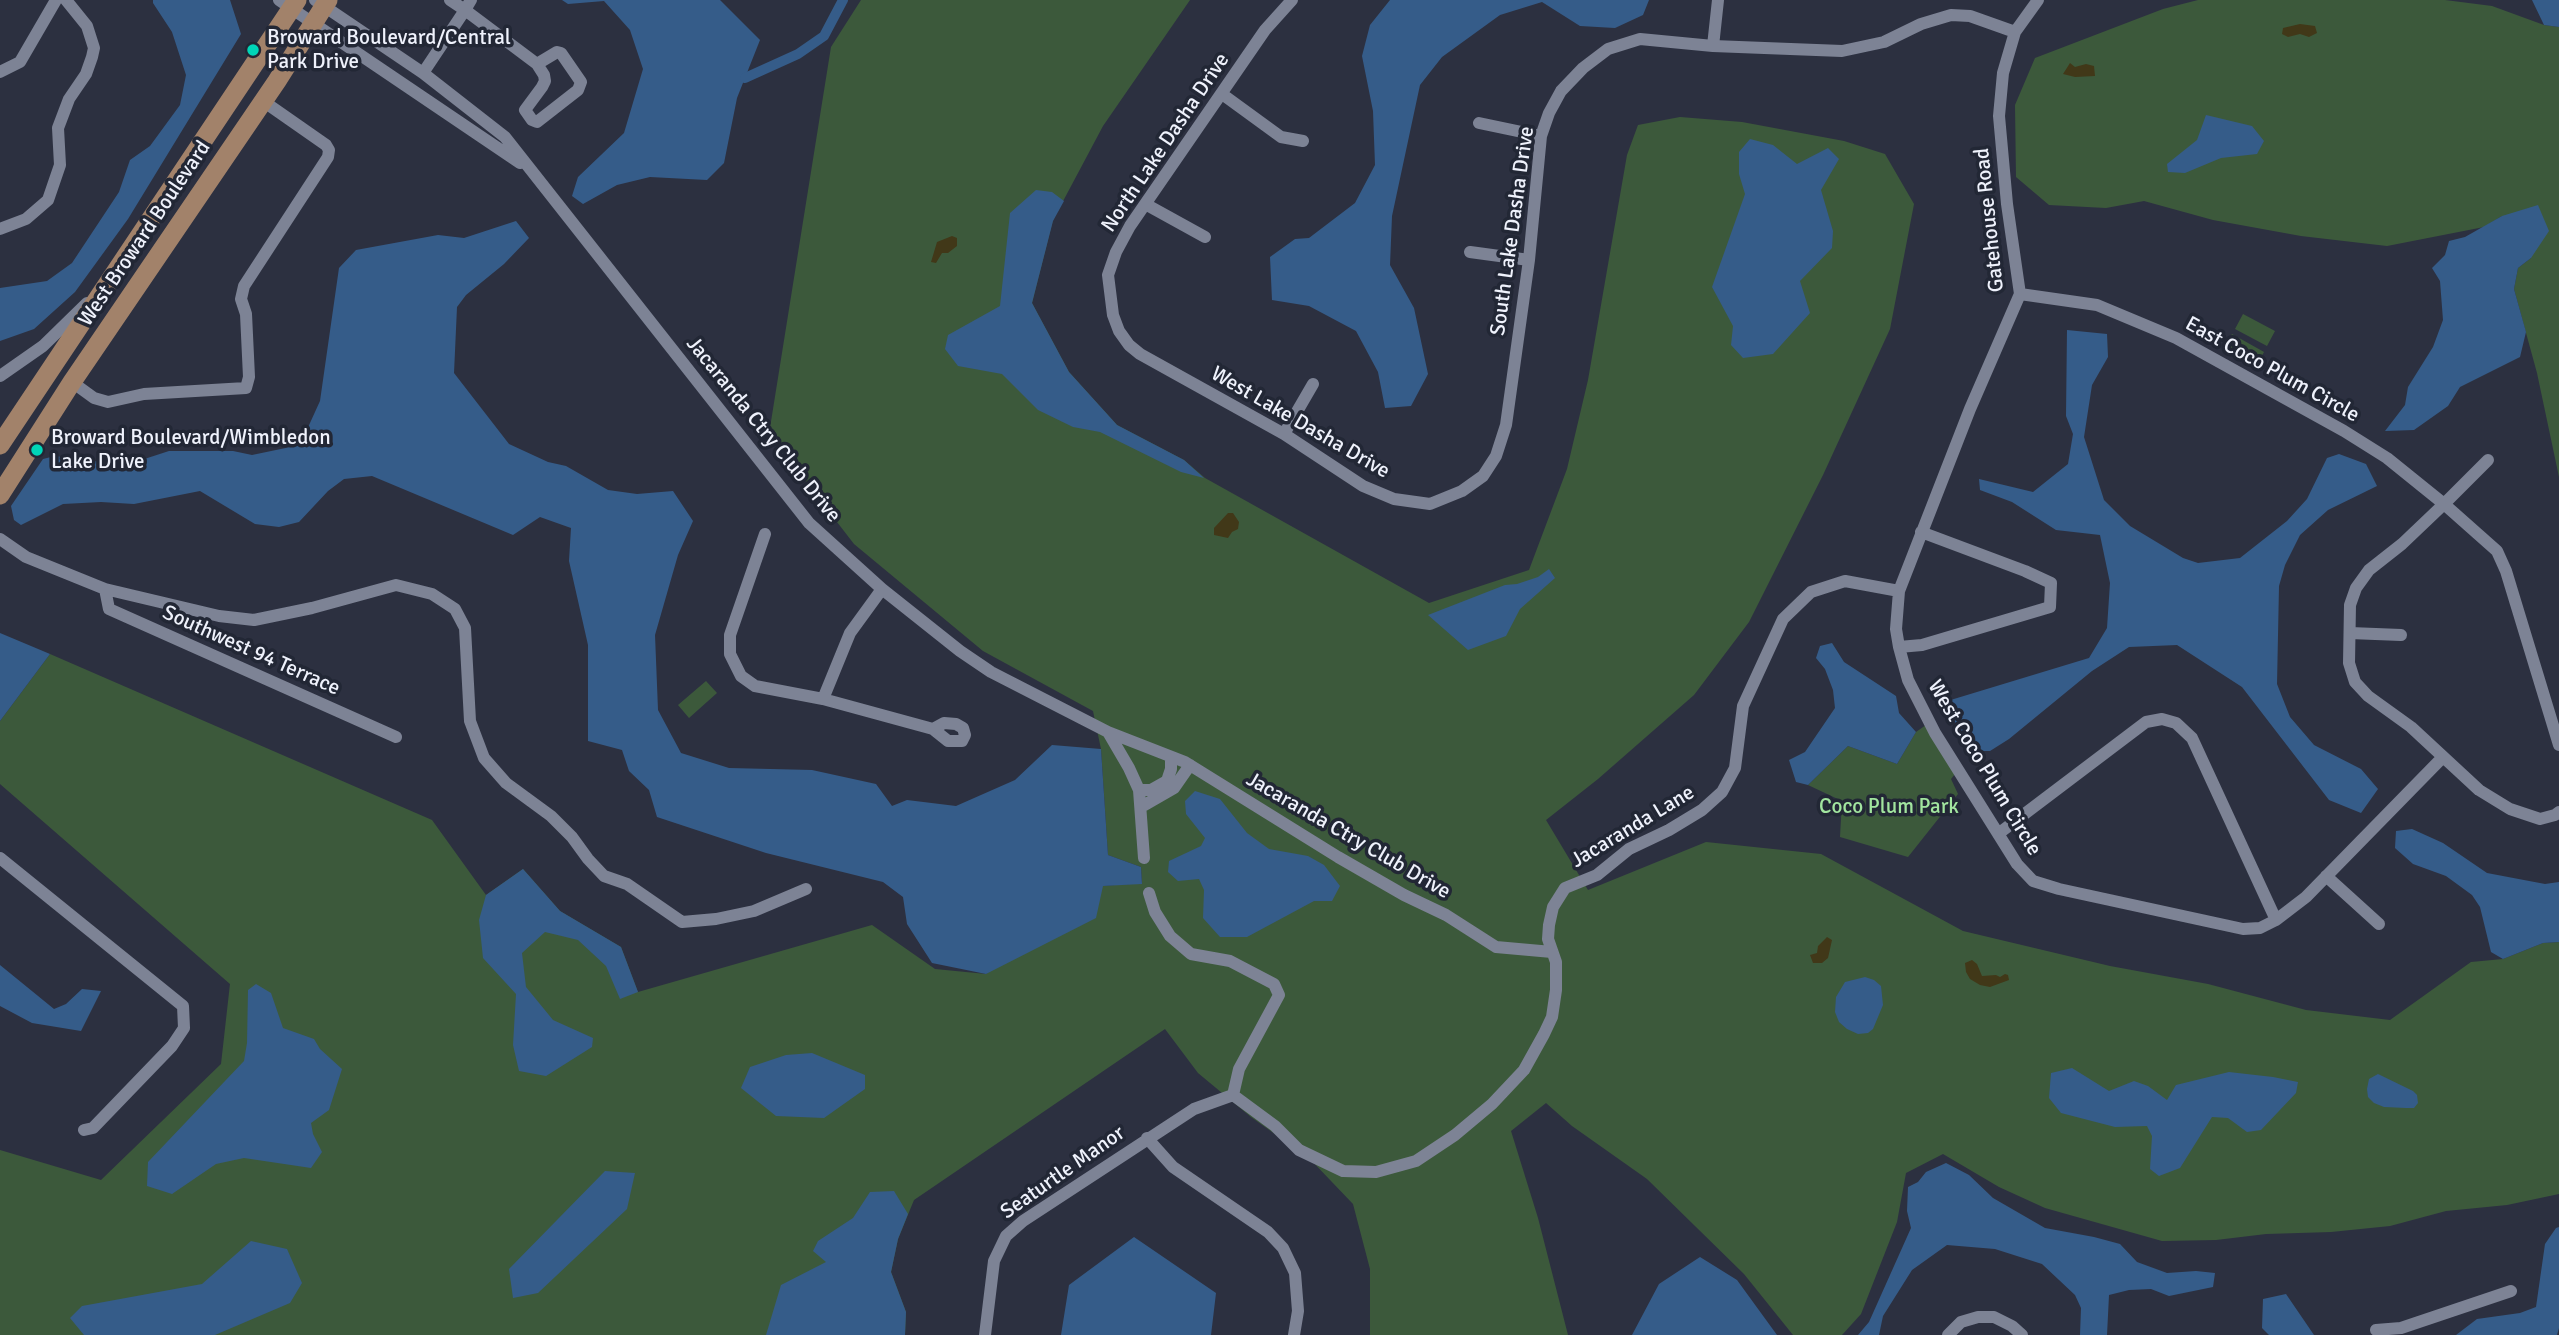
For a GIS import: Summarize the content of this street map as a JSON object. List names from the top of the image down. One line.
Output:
{"streets":{"main road":["West Broward Boulevard"],"street":["North Lake Dasha Drive","Gatehouse Road","South Lake Dasha Drive","East Coco Plum Circle","West Lake Dasha Drive","Jacaranda Ctry Club Drive","Southwest 94 Terrace","West Coco Plum Circle","Jacaranda Lane","Seaturtle Manor"]},"crossings":[["North Lake Dasha Drive","West Lake Dasha Drive"],["Gatehouse Road","South Lake Dasha Drive"],["Gatehouse Road","East Coco Plum Circle"],["Gatehouse Road","West Coco Plum Circle"],["Gatehouse Road","Jacaranda Lane"],["South Lake Dasha Drive","West Lake Dasha Drive"],["West Broward Boulevard","Jacaranda Ctry Club Drive"],["Jacaranda Ctry Club Drive","Jacaranda Lane"],["West Coco Plum Circle","Jacaranda Lane"],["Jacaranda Lane","Seaturtle Manor"]],"parks":["Coco Plum Park"],"places":["Broward Boulevard/Central Park Drive","Broward Boulevard/Wimbledon Lake Drive"]}
